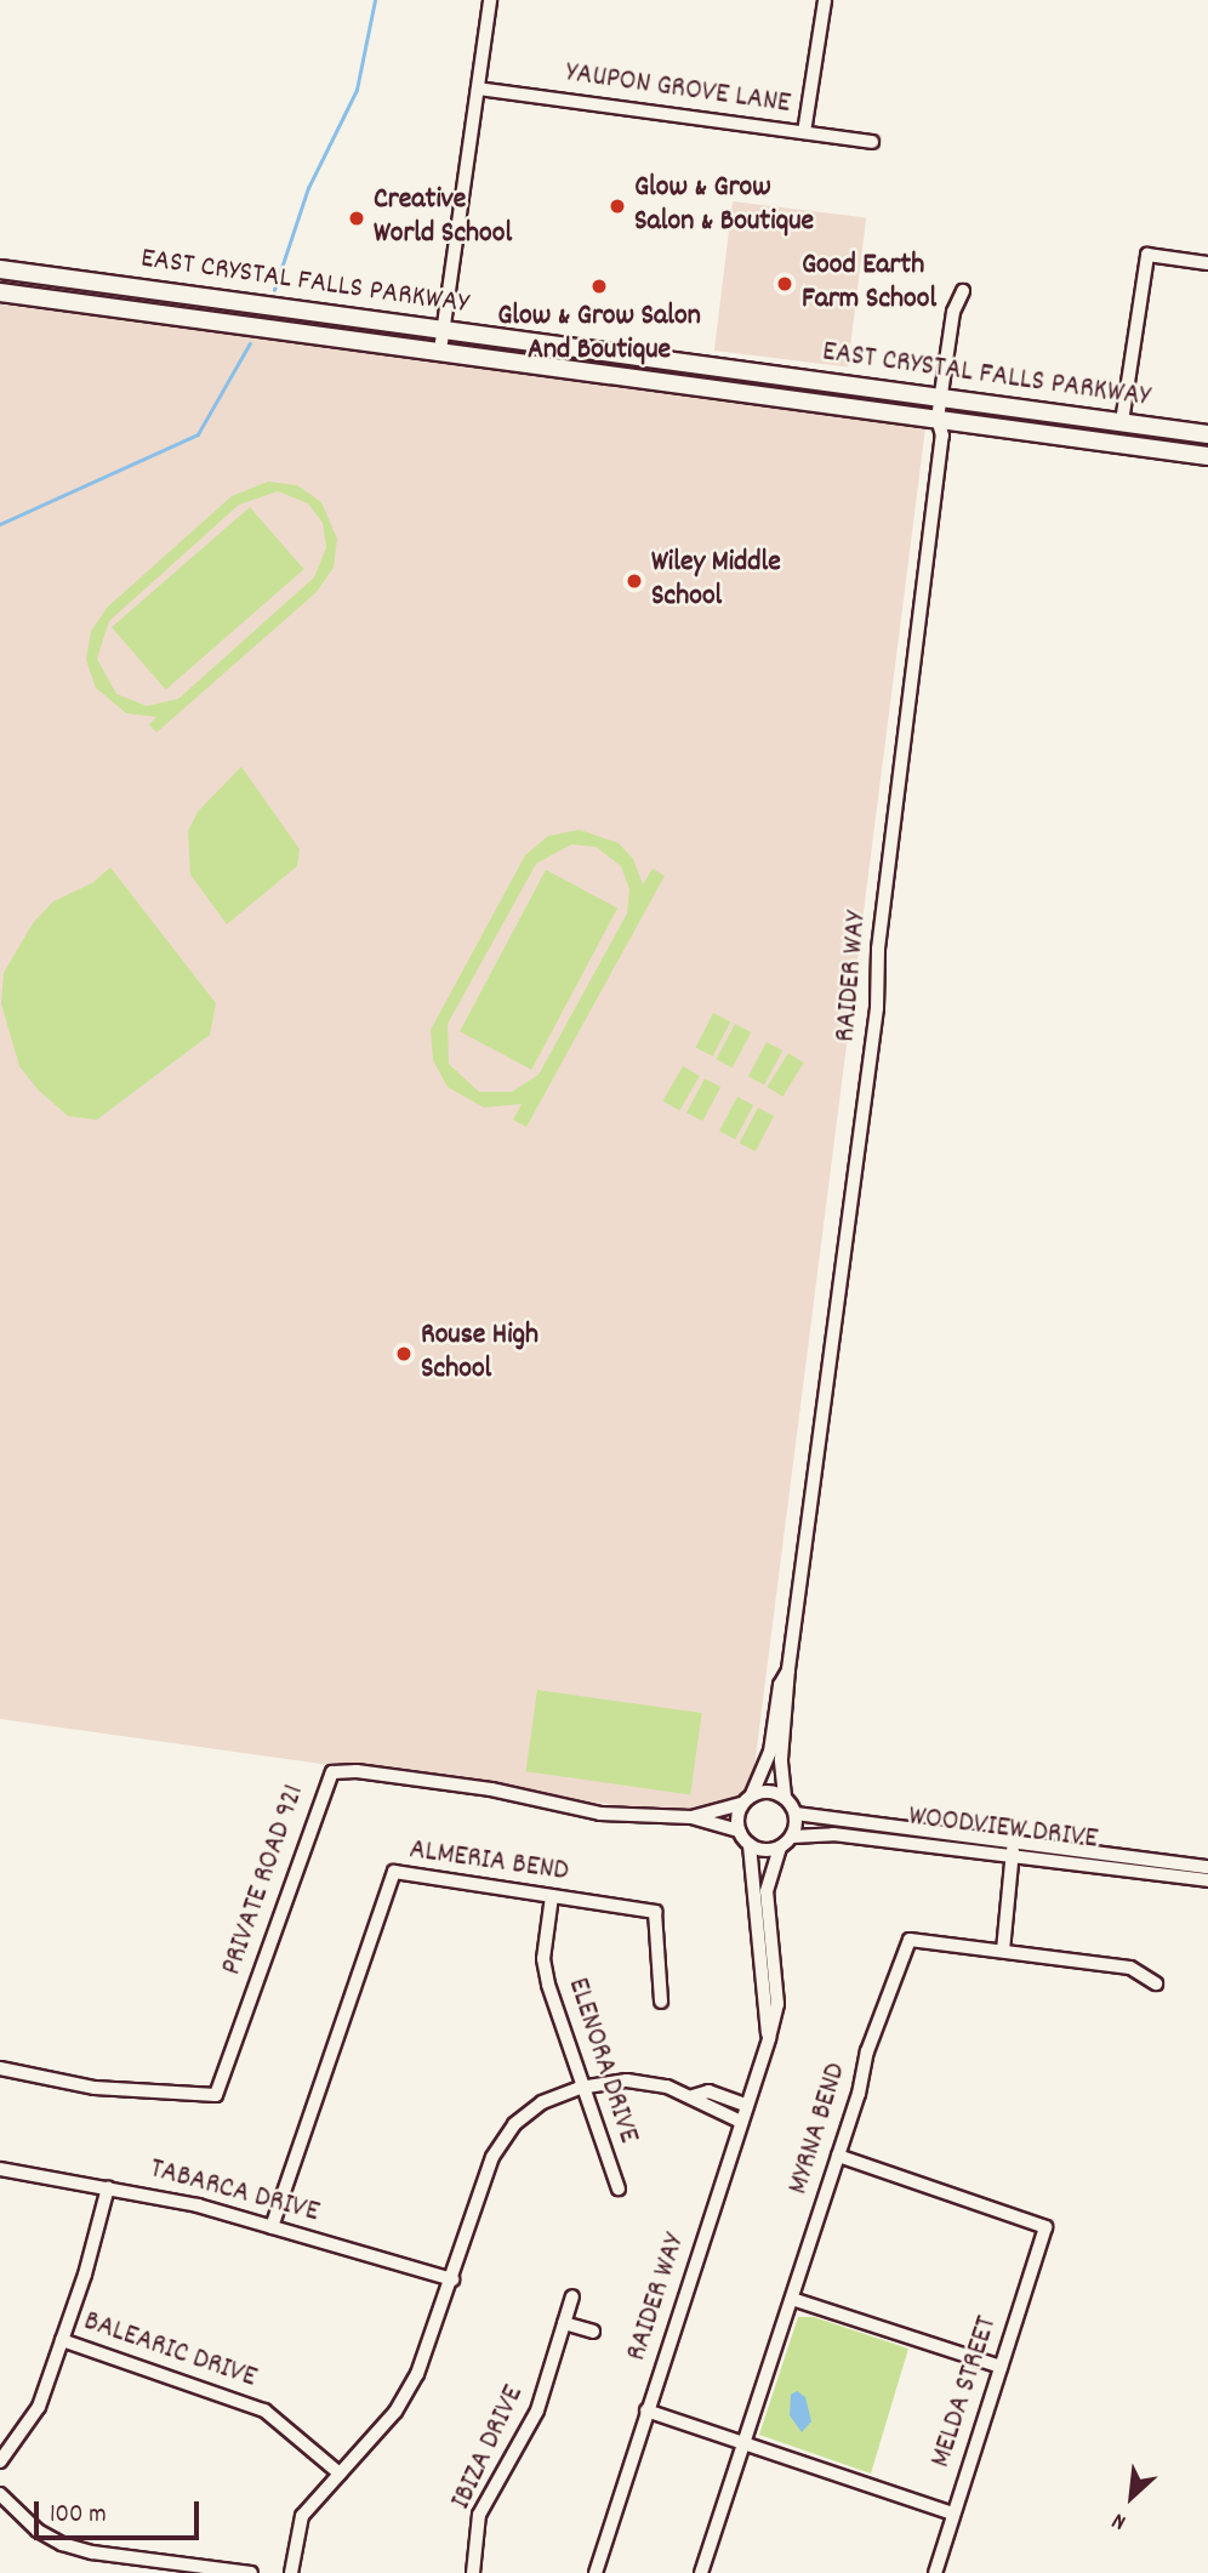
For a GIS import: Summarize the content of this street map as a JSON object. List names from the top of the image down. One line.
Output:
{"streets":{"main road":["EAST CRYSTAL FALLS PARKWAY"],"street":["YAUPON GROVE LANE","RAIDER WAY","WOODVIEW DRIVE","ALMERIA BEND","PRIVATE ROAD 921","ELENORA DRIVE","MYRNA BEND","TABARCA DRIVE","BALEARIC DRIVE","MELDA STREET","IBIZA DRIVE"]},"crossings":[["EAST CRYSTAL FALLS PARKWAY","RAIDER WAY"],["RAIDER WAY","WOODVIEW DRIVE"],["RAIDER WAY","PRIVATE ROAD 921"],["WOODVIEW DRIVE","PRIVATE ROAD 921"],["ALMERIA BEND","ELENORA DRIVE"],["ALMERIA BEND","TABARCA DRIVE"],["MYRNA BEND","MELDA STREET"]],"places":["Glow & Grow Salon & Boutique","Creative World School","Good Earth Farm School","Glow & Grow Salon And Boutique","Wiley Middle School","Rouse High School"],"scale_bar":"100 m","north":"bottom left"}
